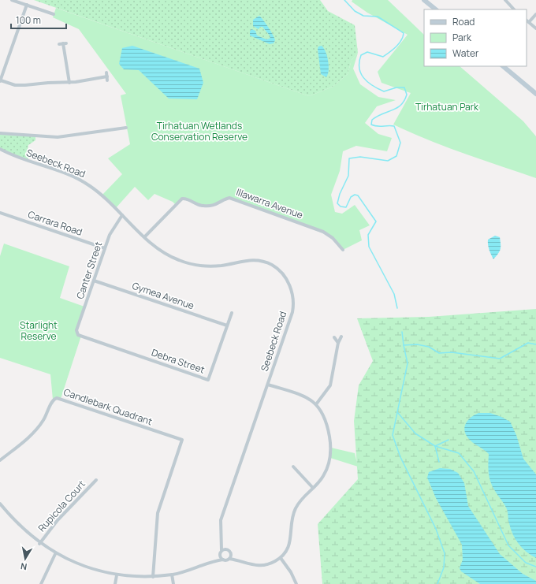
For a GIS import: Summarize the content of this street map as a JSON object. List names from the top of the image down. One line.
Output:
{"streets":{"street":["Seebeck Road","Illawarra Avenue","Carrara Road","Canter Street","Gymea Avenue","Debra Street","Candlebark Quadrant","Rupicola Court"]},"crossings":[["Seebeck Road","Illawarra Avenue"],["Seebeck Road","Canter Street"],["Carrara Road","Canter Street"],["Canter Street","Gymea Avenue"],["Canter Street","Debra Street"],["Gymea Avenue","Debra Street"]],"parks":["Tirhatuan Park","Tirhatuan Wetlands Conservation Reserve","Starlight Reserve"],"legend":["Road","Park","Water"],"scale_bar":"100 m","north":"bottom"}
